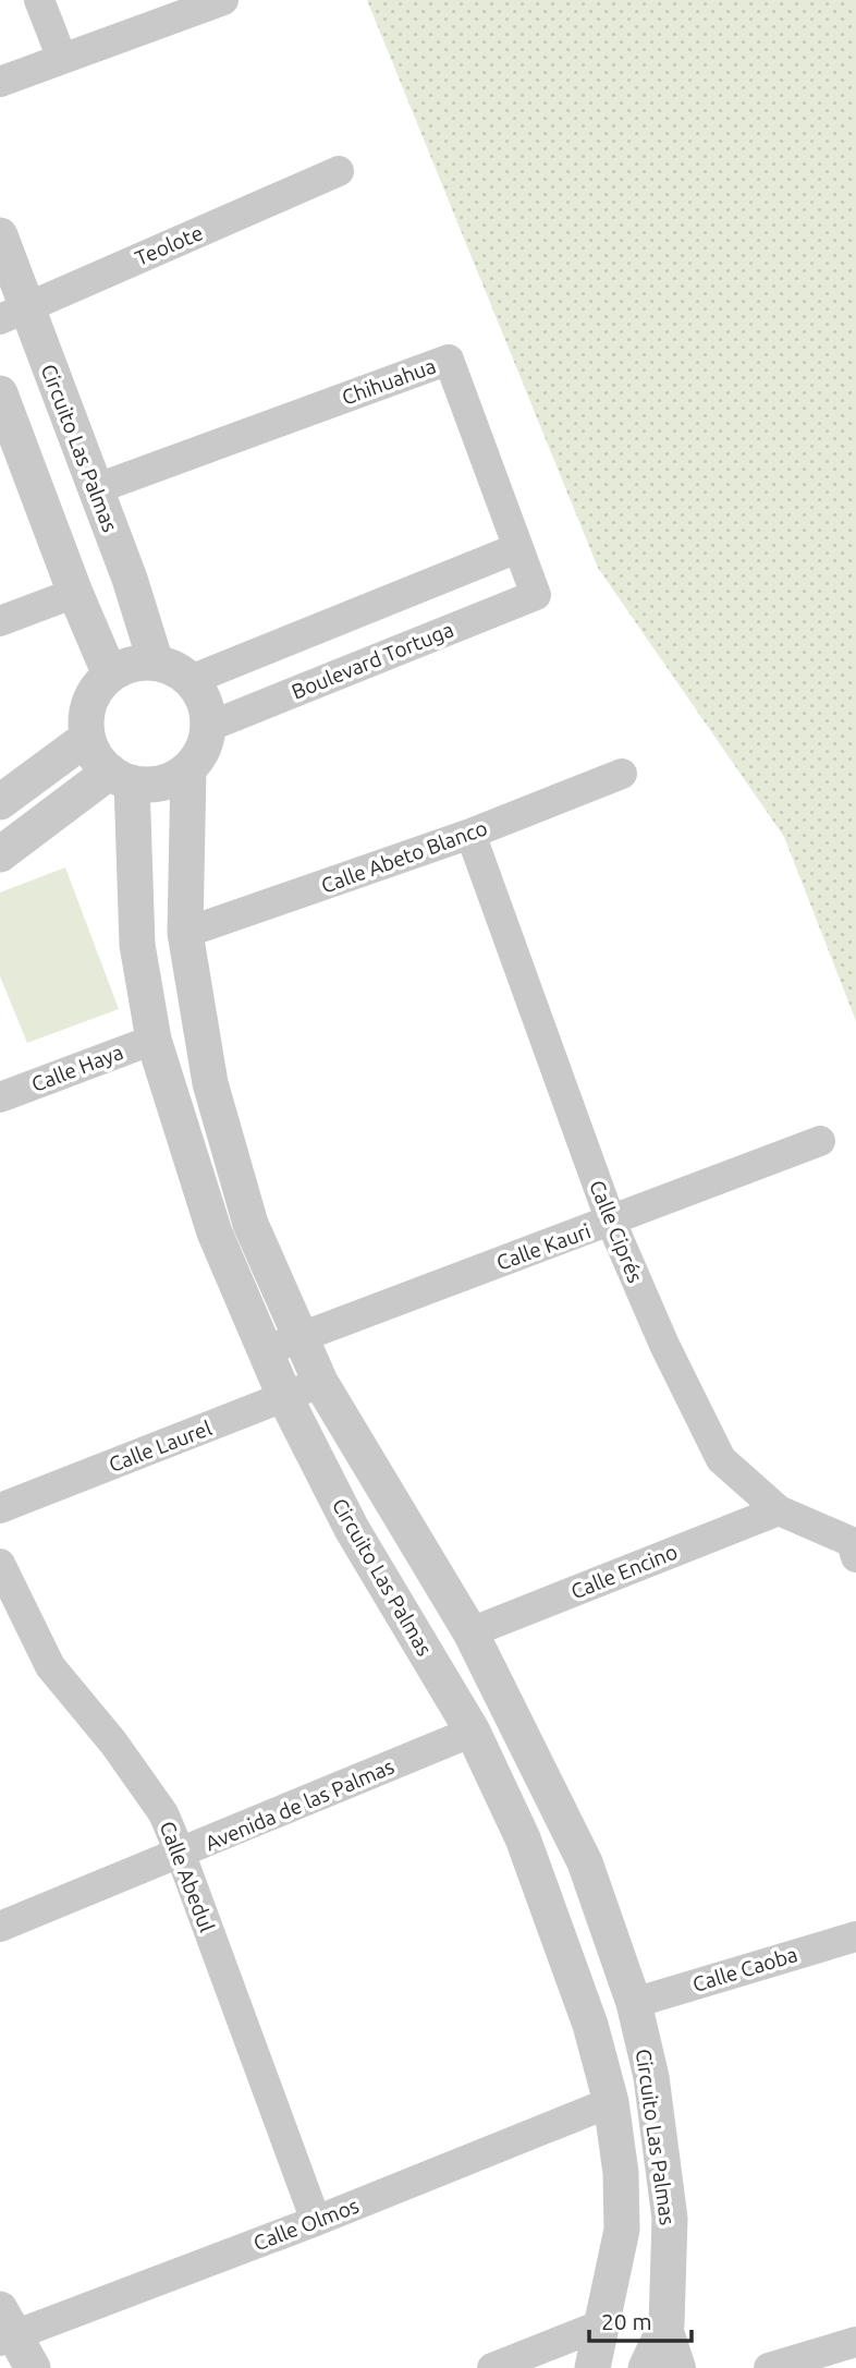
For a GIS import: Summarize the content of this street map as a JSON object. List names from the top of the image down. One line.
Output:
{"streets":{"street":["Teolote","Chihuahua","Circuito Las Palmas","Boulevard Tortuga","Calle Abeto Blanco","Calle Haya","Calle Ciprés","Calle Kauri","Calle Laurel","Calle Encino","Avenida de las Palmas","Calle Abedul","Calle Caoba","Calle Olmos"]},"crossings":[["Teolote","Circuito Las Palmas"],["Chihuahua","Circuito Las Palmas"],["Chihuahua","Boulevard Tortuga"],["Circuito Las Palmas","Boulevard Tortuga"],["Circuito Las Palmas","Calle Abeto Blanco"],["Circuito Las Palmas","Calle Haya"],["Circuito Las Palmas","Calle Kauri"],["Circuito Las Palmas","Calle Laurel"],["Circuito Las Palmas","Calle Encino"],["Circuito Las Palmas","Avenida de las Palmas"],["Circuito Las Palmas","Calle Caoba"],["Circuito Las Palmas","Calle Olmos"],["Calle Abeto Blanco","Calle Ciprés"],["Calle Ciprés","Calle Kauri"],["Calle Ciprés","Calle Encino"],["Avenida de las Palmas","Calle Abedul"],["Calle Abedul","Calle Olmos"]],"scale_bar":"20 m"}
